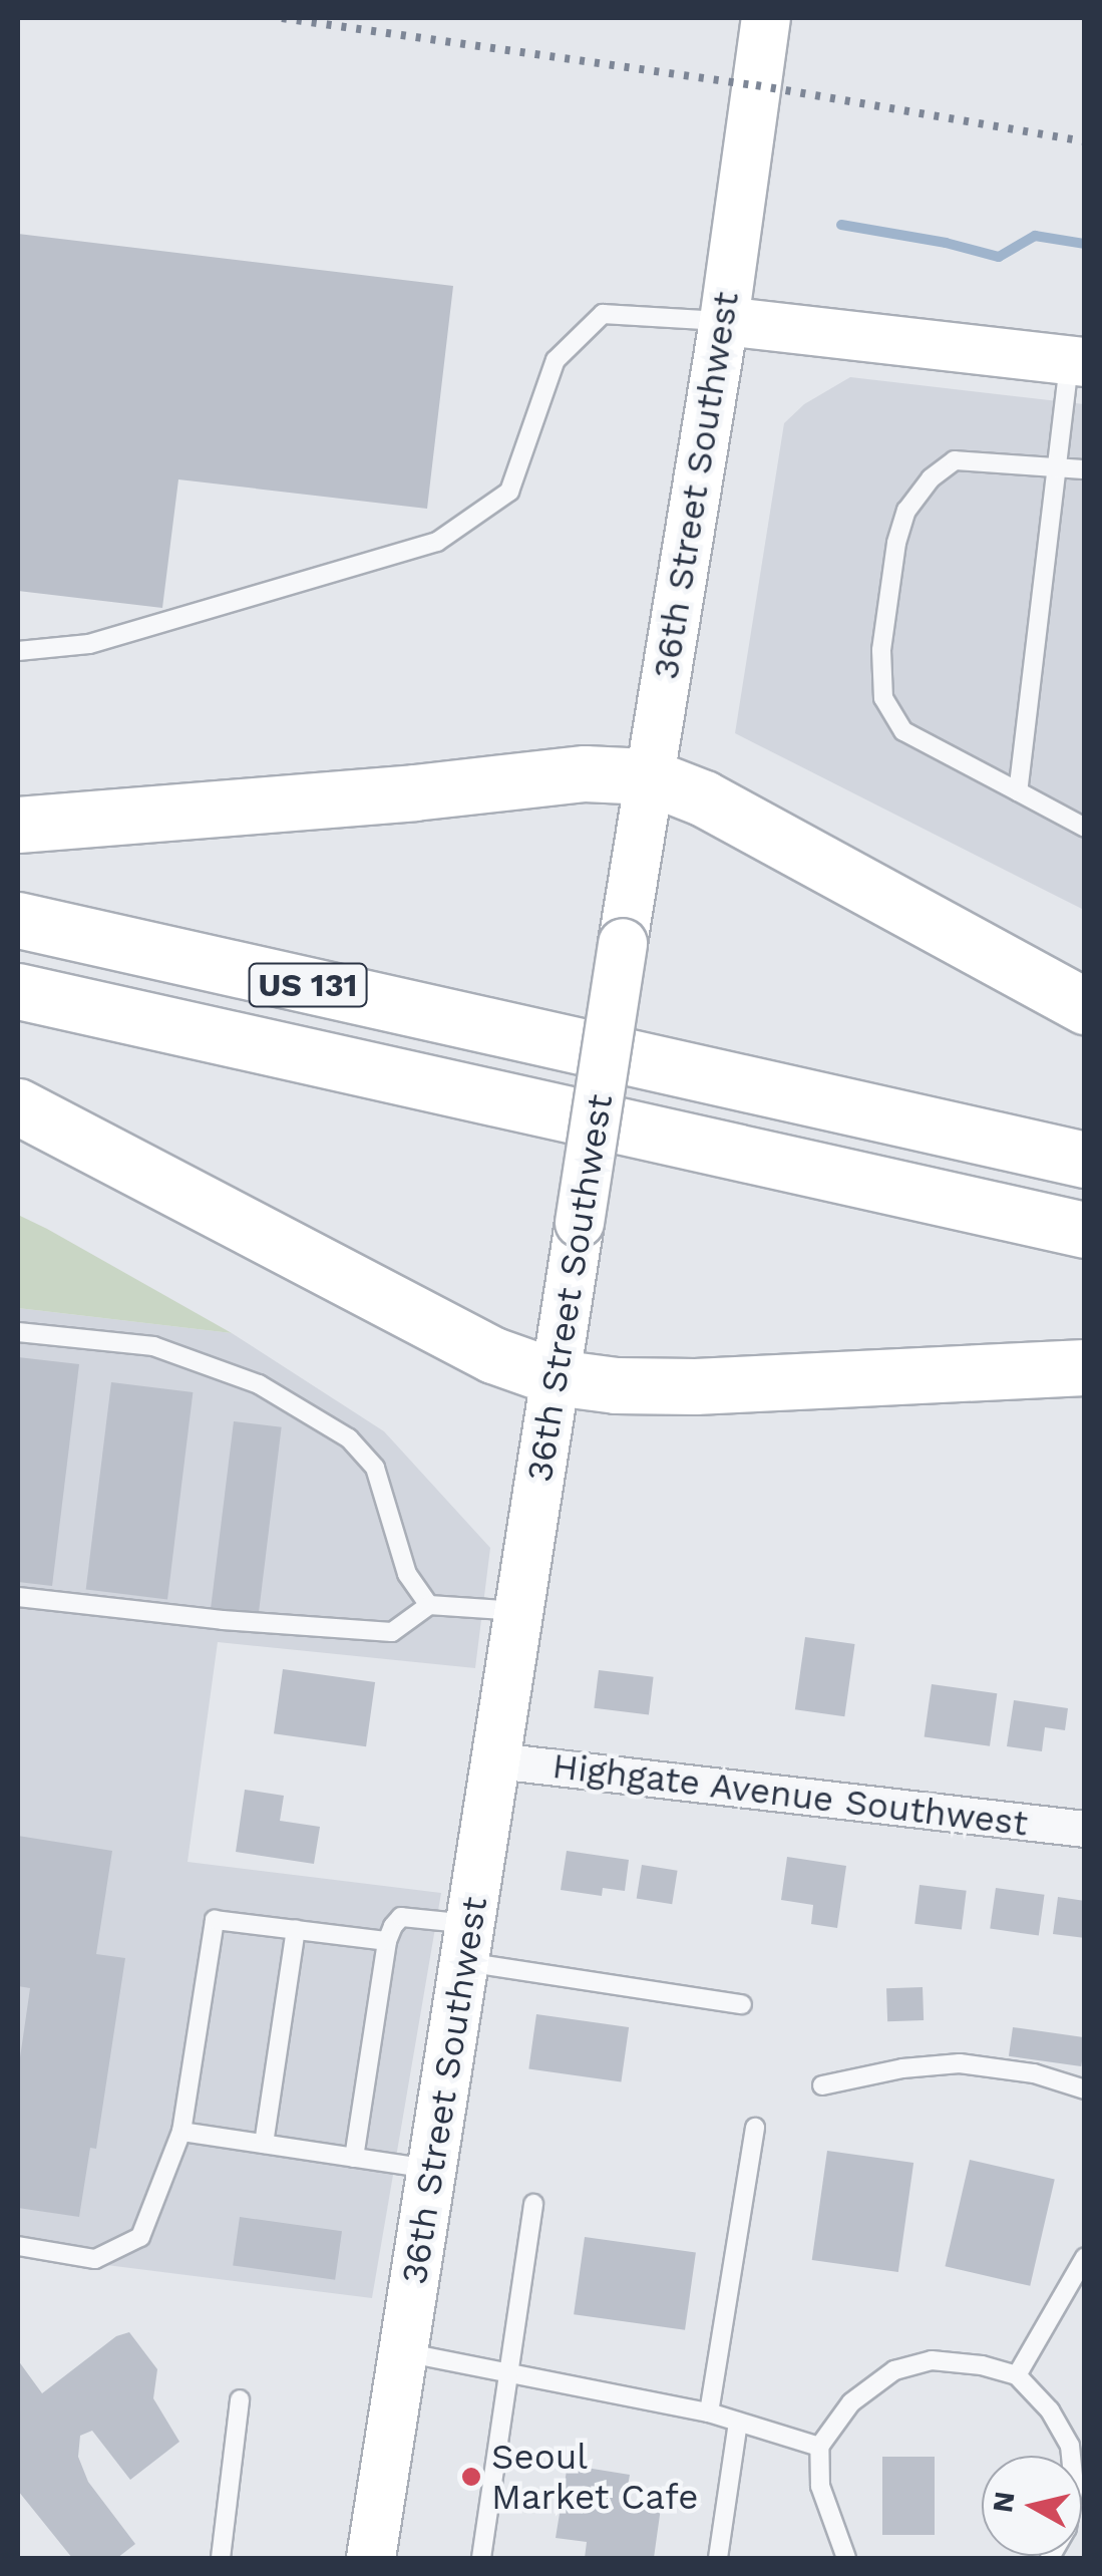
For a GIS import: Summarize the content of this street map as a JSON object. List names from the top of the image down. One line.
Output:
{"streets":{"highway":["US 131"],"street":["36th Street Southwest","Highgate Avenue Southwest"]},"crossings":[["36th Street Southwest","Highgate Avenue Southwest"]],"places":["Seoul Market Cafe"],"north":"left"}
